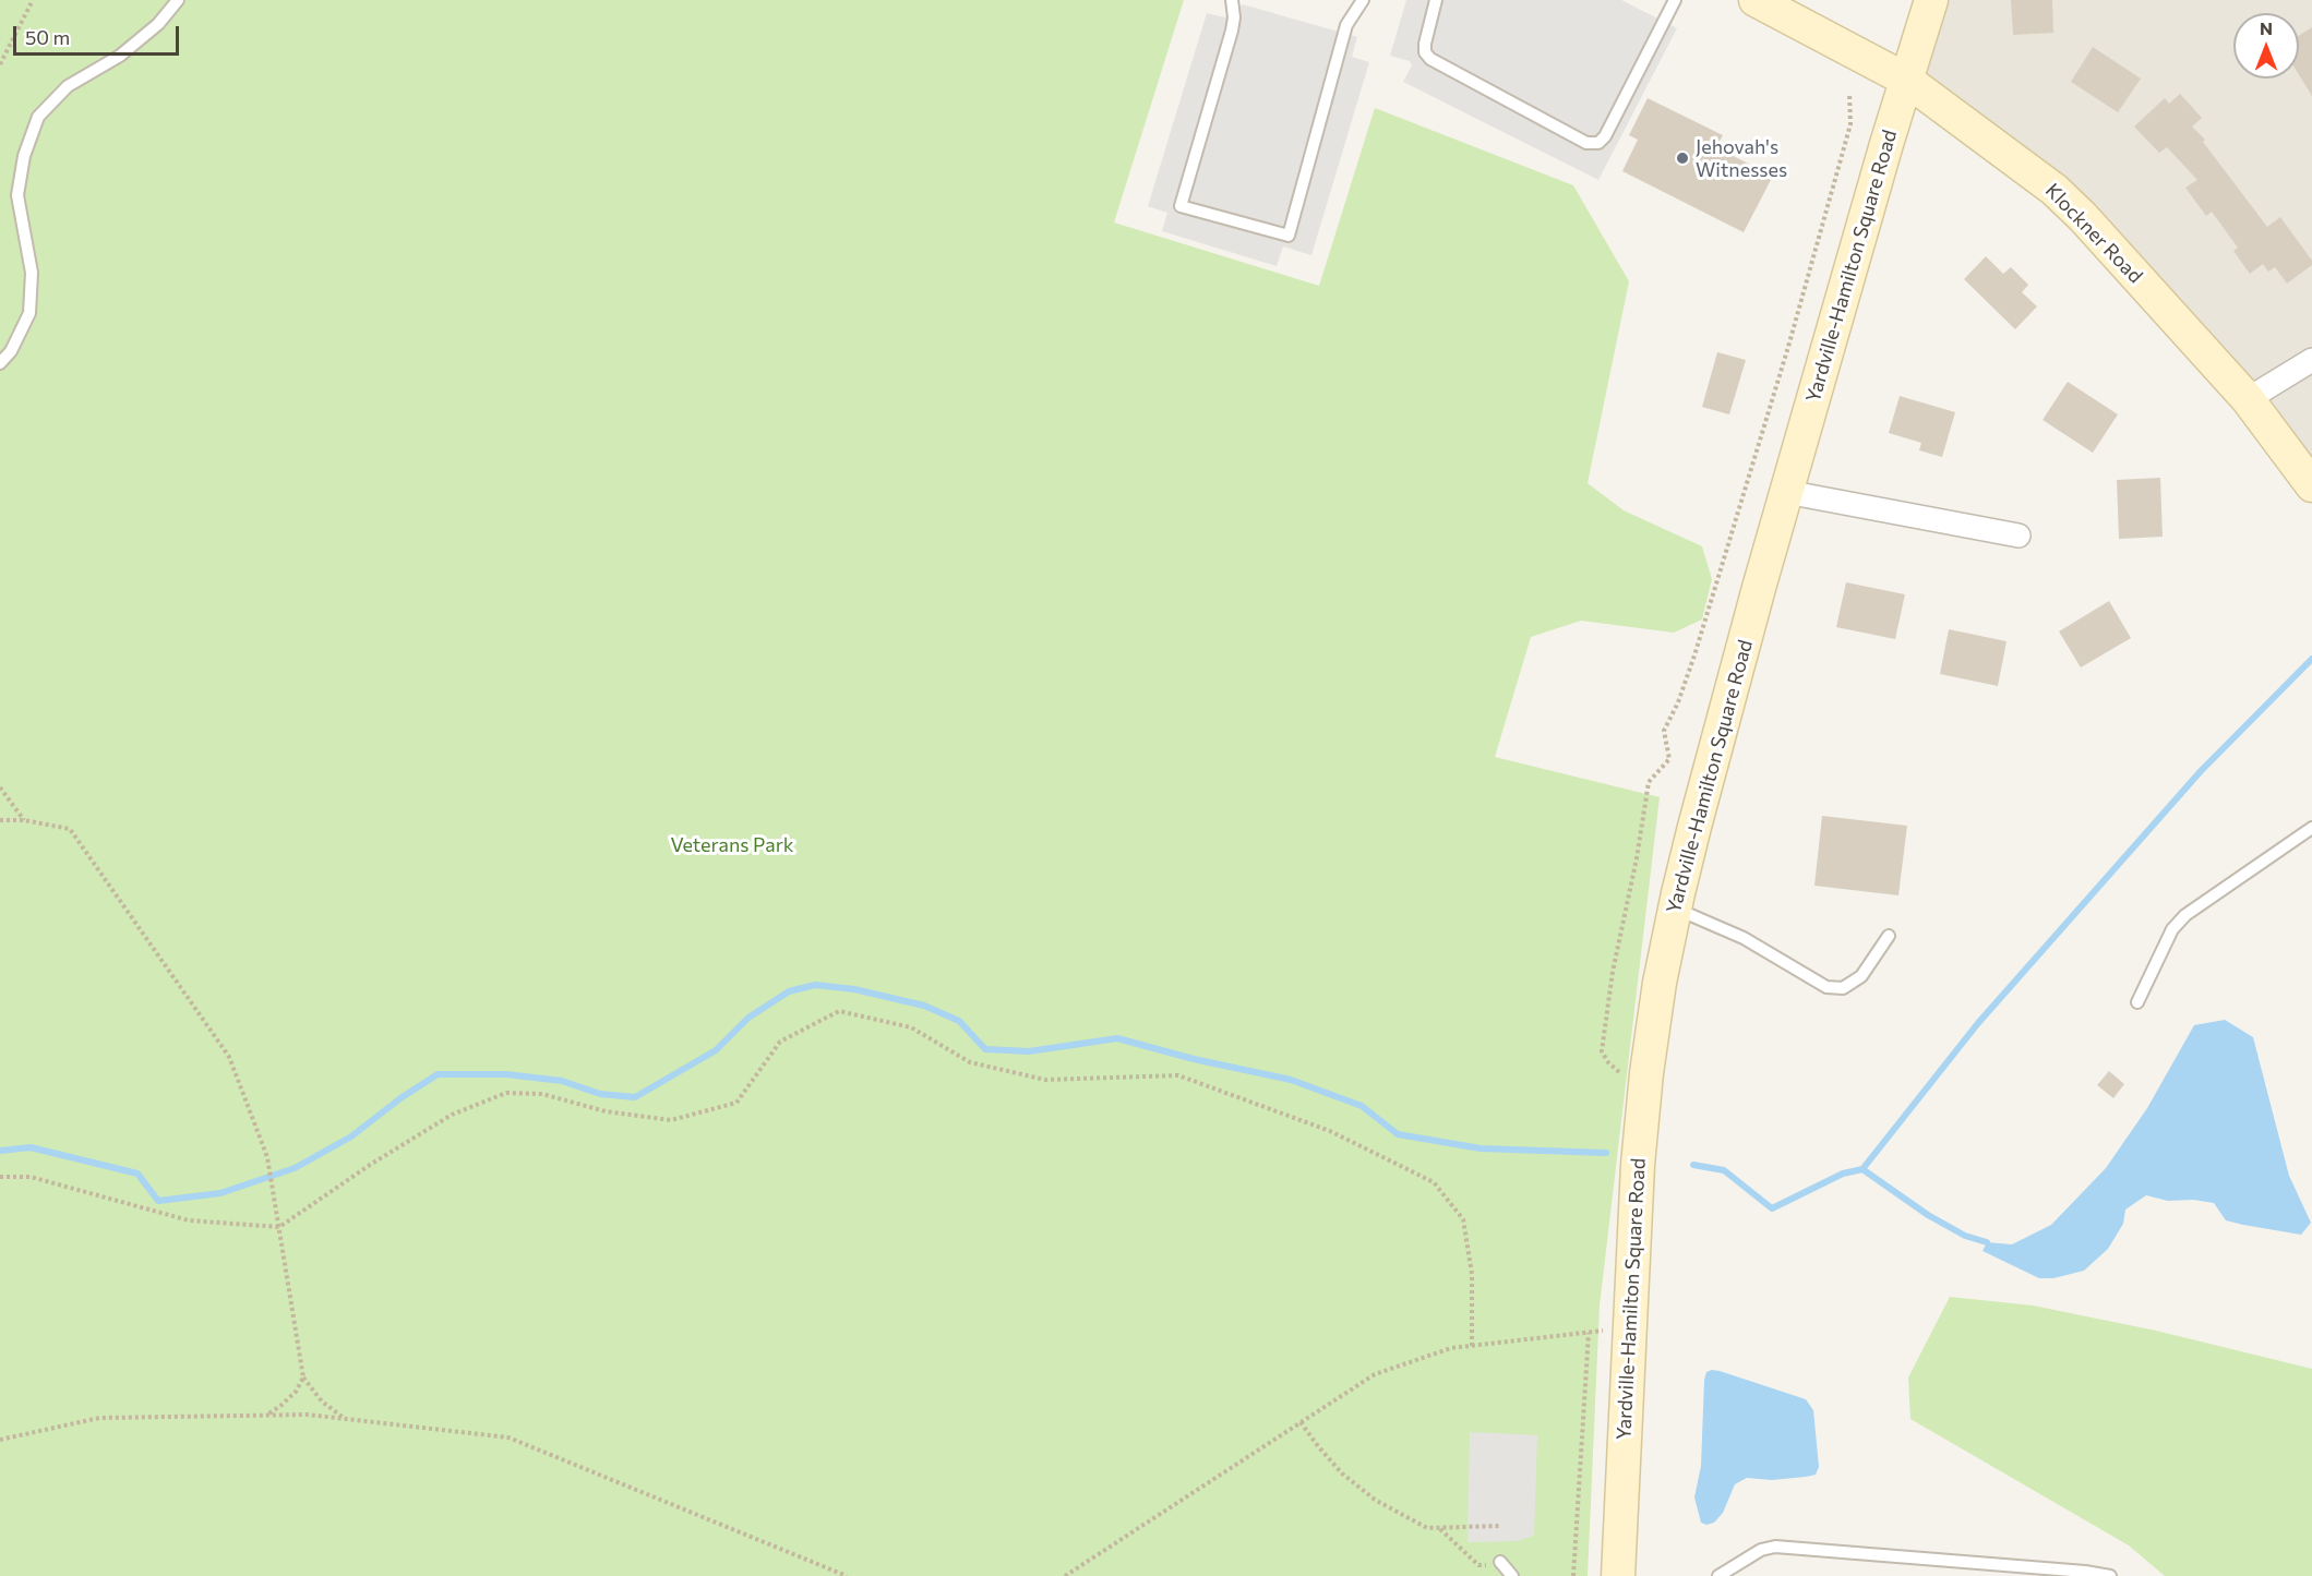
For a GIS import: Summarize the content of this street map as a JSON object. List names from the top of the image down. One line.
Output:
{"streets":{"street":["Klockner Road","Yardville-Hamilton Square Road"]},"crossings":[["Klockner Road","Yardville-Hamilton Square Road"]],"parks":["Veterans Park"],"places":["Jehovah's Witnesses"],"scale_bar":"50 m","north":"top"}
